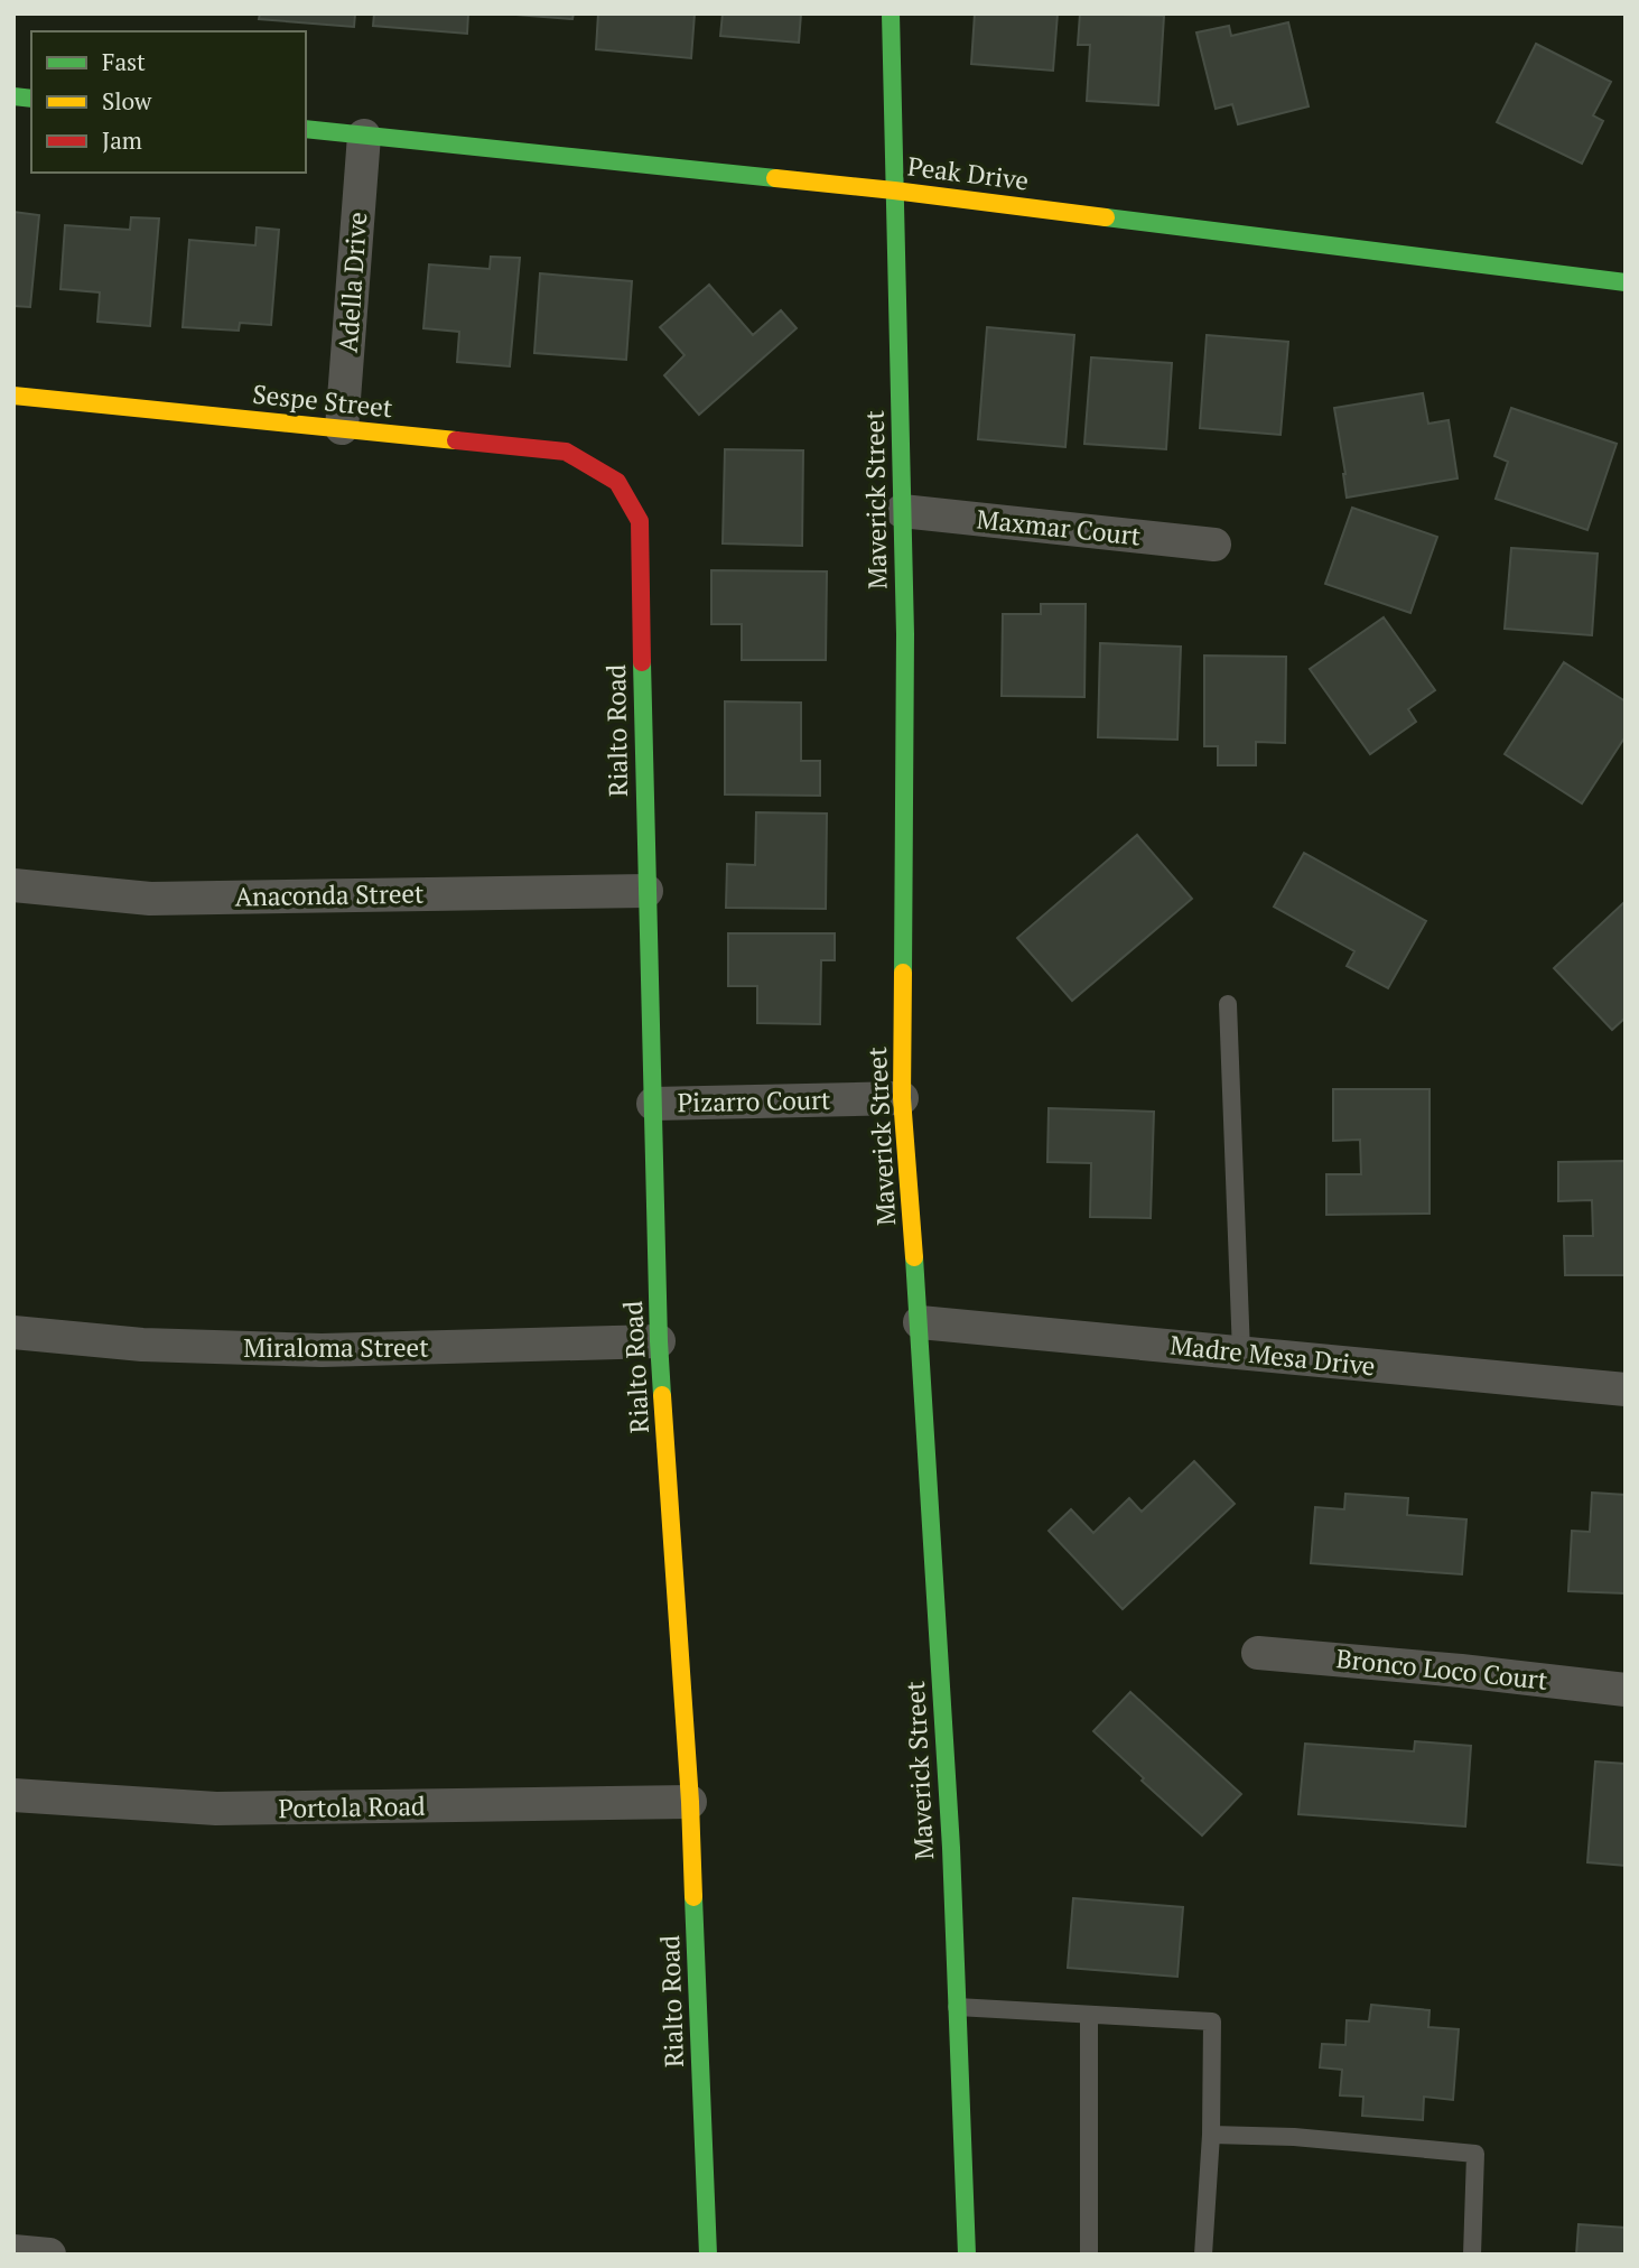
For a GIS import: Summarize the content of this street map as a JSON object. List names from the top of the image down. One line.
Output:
{"streets":{"street":["Peak Drive","Adella Drive","Sespe Street","Maverick Street","Maxmar Court","Rialto Road","Anaconda Street","Pizarro Court","Miraloma Street","Madre Mesa Drive","Bronco Loco Court","Portola Road"]},"crossings":[["Peak Drive","Adella Drive"],["Peak Drive","Maverick Street"],["Adella Drive","Sespe Street"],["Sespe Street","Rialto Road"],["Maverick Street","Maxmar Court"],["Maverick Street","Pizarro Court"],["Maverick Street","Madre Mesa Drive"],["Rialto Road","Anaconda Street"],["Rialto Road","Pizarro Court"],["Rialto Road","Miraloma Street"],["Rialto Road","Portola Road"]],"legend":["Fast","Slow","Jam"]}
